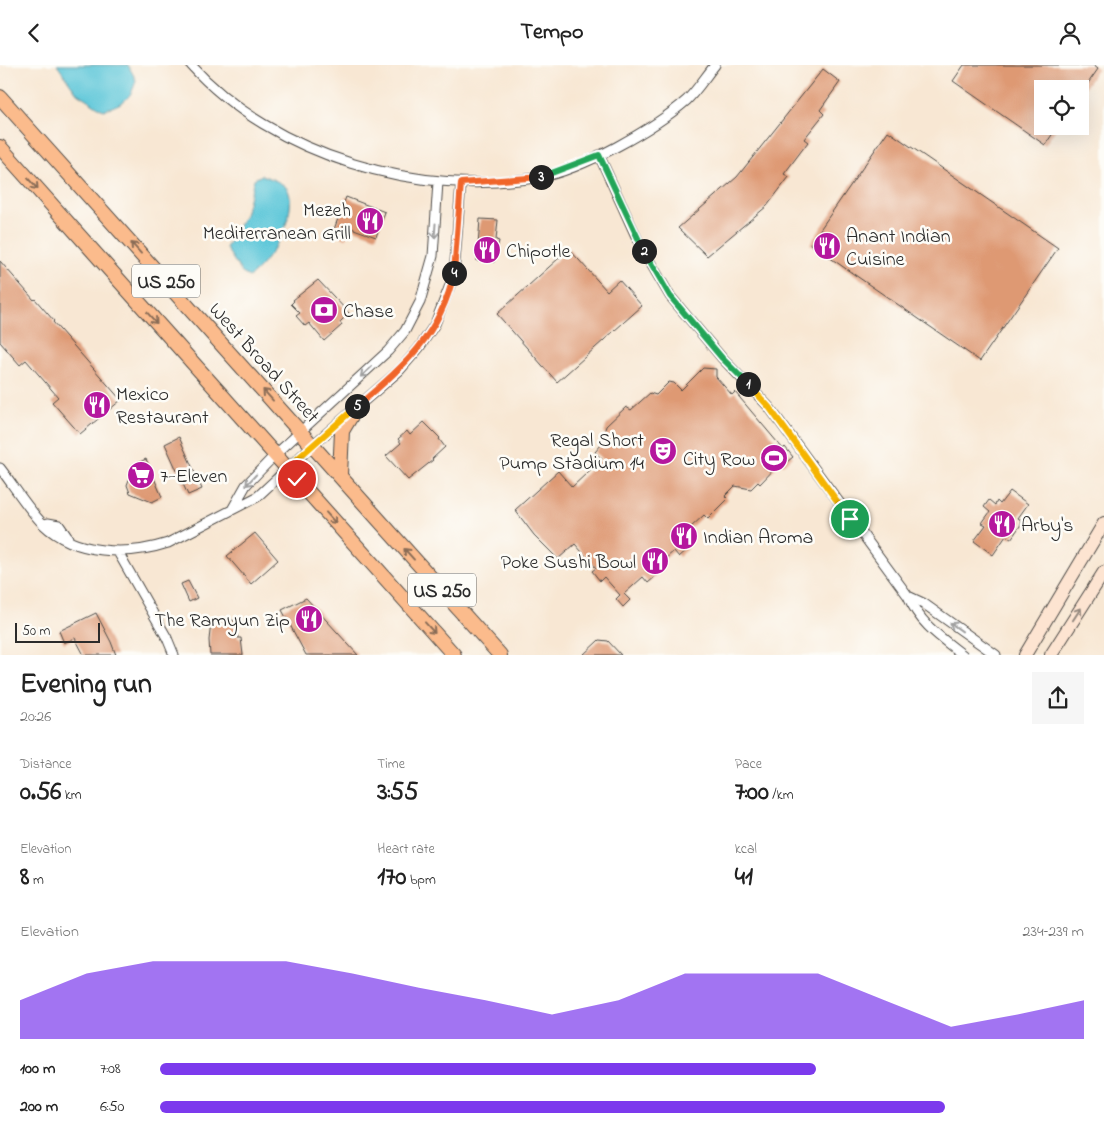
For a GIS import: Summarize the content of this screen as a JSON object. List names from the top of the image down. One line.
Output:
{"streets":{"main road":["US 250","West Broad Street"]},"places":{"restaurant":["Mezeh Mediterranean Grill","Anant Indian Cuisine","Chipotle","Mexico Restaurant","Arby's","Indian Aroma","Poke Sushi Bowl","The Ramyun Zip"],"bank":["Chase"],"theatre":["Regal Short Pump Stadium 14"],"sports":["City Row"],"supermarket":["7-Eleven"]},"scale_bar":"50 m","page":{"header":"Tempo","pins":["3","2","4","1","5"],"scale":"50 m","heading":["Evening run","20:26"],"stats":[["Distance","0.56 km"],["Time","3:55"],["Pace","7:00 /km"],["Elevation","8 m"],["Heart rate","170 bpm"],["kcal","41"]],"chart":["Elevation","234–239 m"],"list":[{"name":"100 m","note":"7:08"},{"name":"200 m","note":"6:50"}]}}
